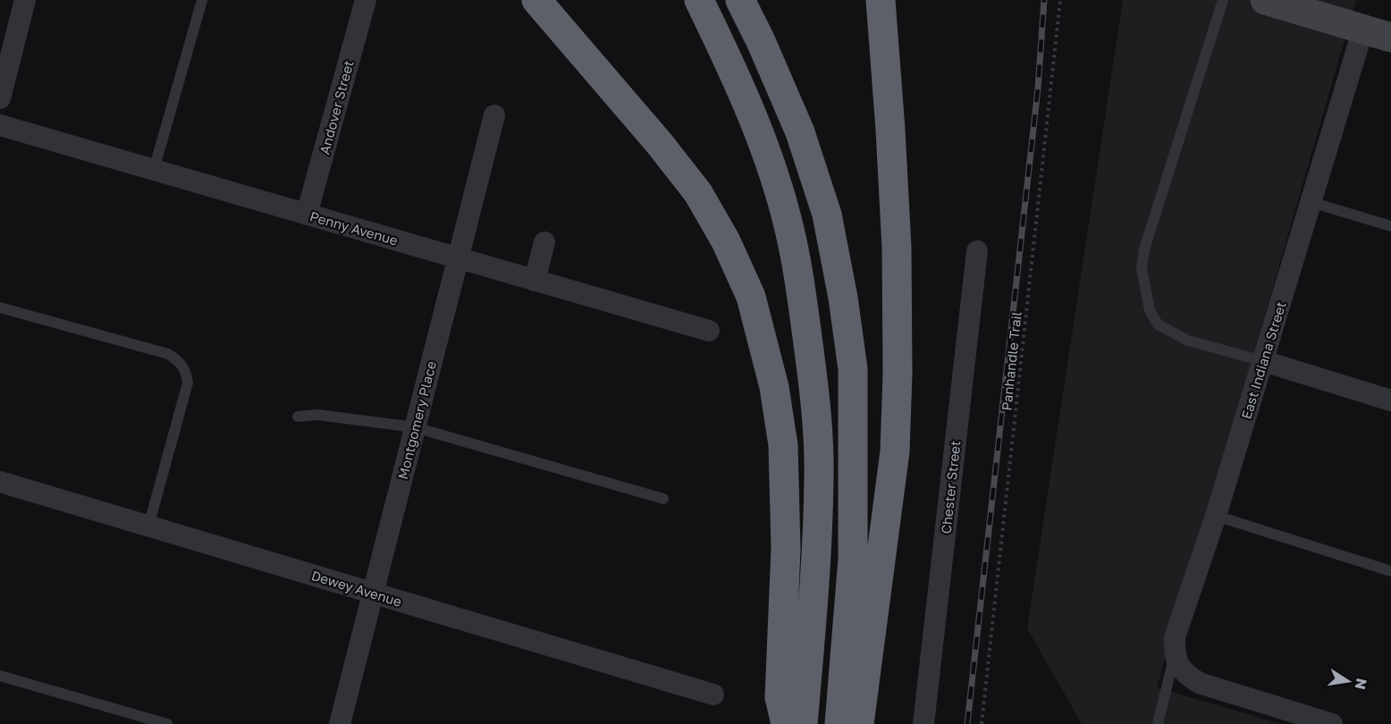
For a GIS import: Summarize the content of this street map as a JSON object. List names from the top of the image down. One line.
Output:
{"streets":{"street":["Andover Street","Penny Avenue","East Indiana Street","Montgomery Place","Chester Street","Dewey Avenue"],"path":["Panhandle Trail"]},"crossings":[["Andover Street","Penny Avenue"],["Penny Avenue","Montgomery Place"],["Montgomery Place","Dewey Avenue"]],"north":"right"}
